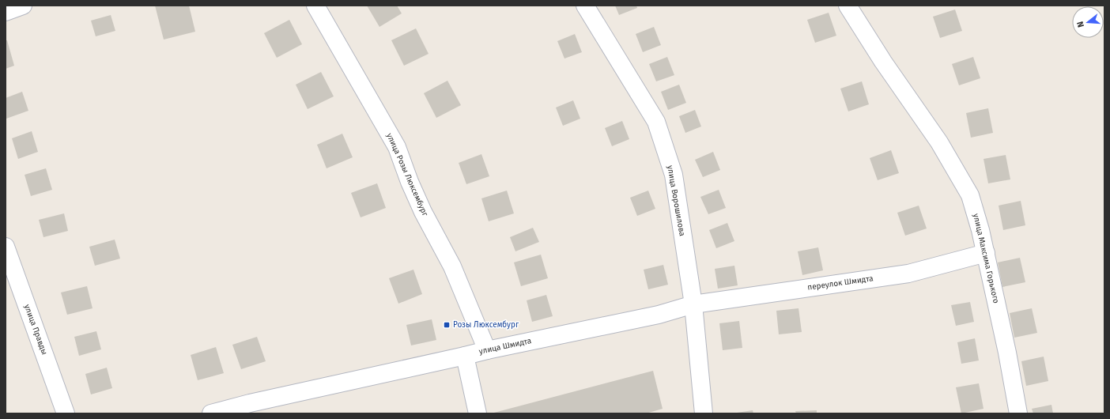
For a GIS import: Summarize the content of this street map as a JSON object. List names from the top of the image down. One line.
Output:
{"streets":{"street":["улица Розы Люксембург","улица Ворошилова","улица Максима Горького","переулок Шмидта","улица Правды","улица Шмидта"]},"crossings":[["улица Розы Люксембург","улица Шмидта"],["улица Ворошилова","переулок Шмидта"],["улица Ворошилова","улица Шмидта"],["улица Максима Горького","переулок Шмидта"],["переулок Шмидта","улица Шмидта"]],"places":{"transit":["Розы Люксембург"]},"north":"left"}
